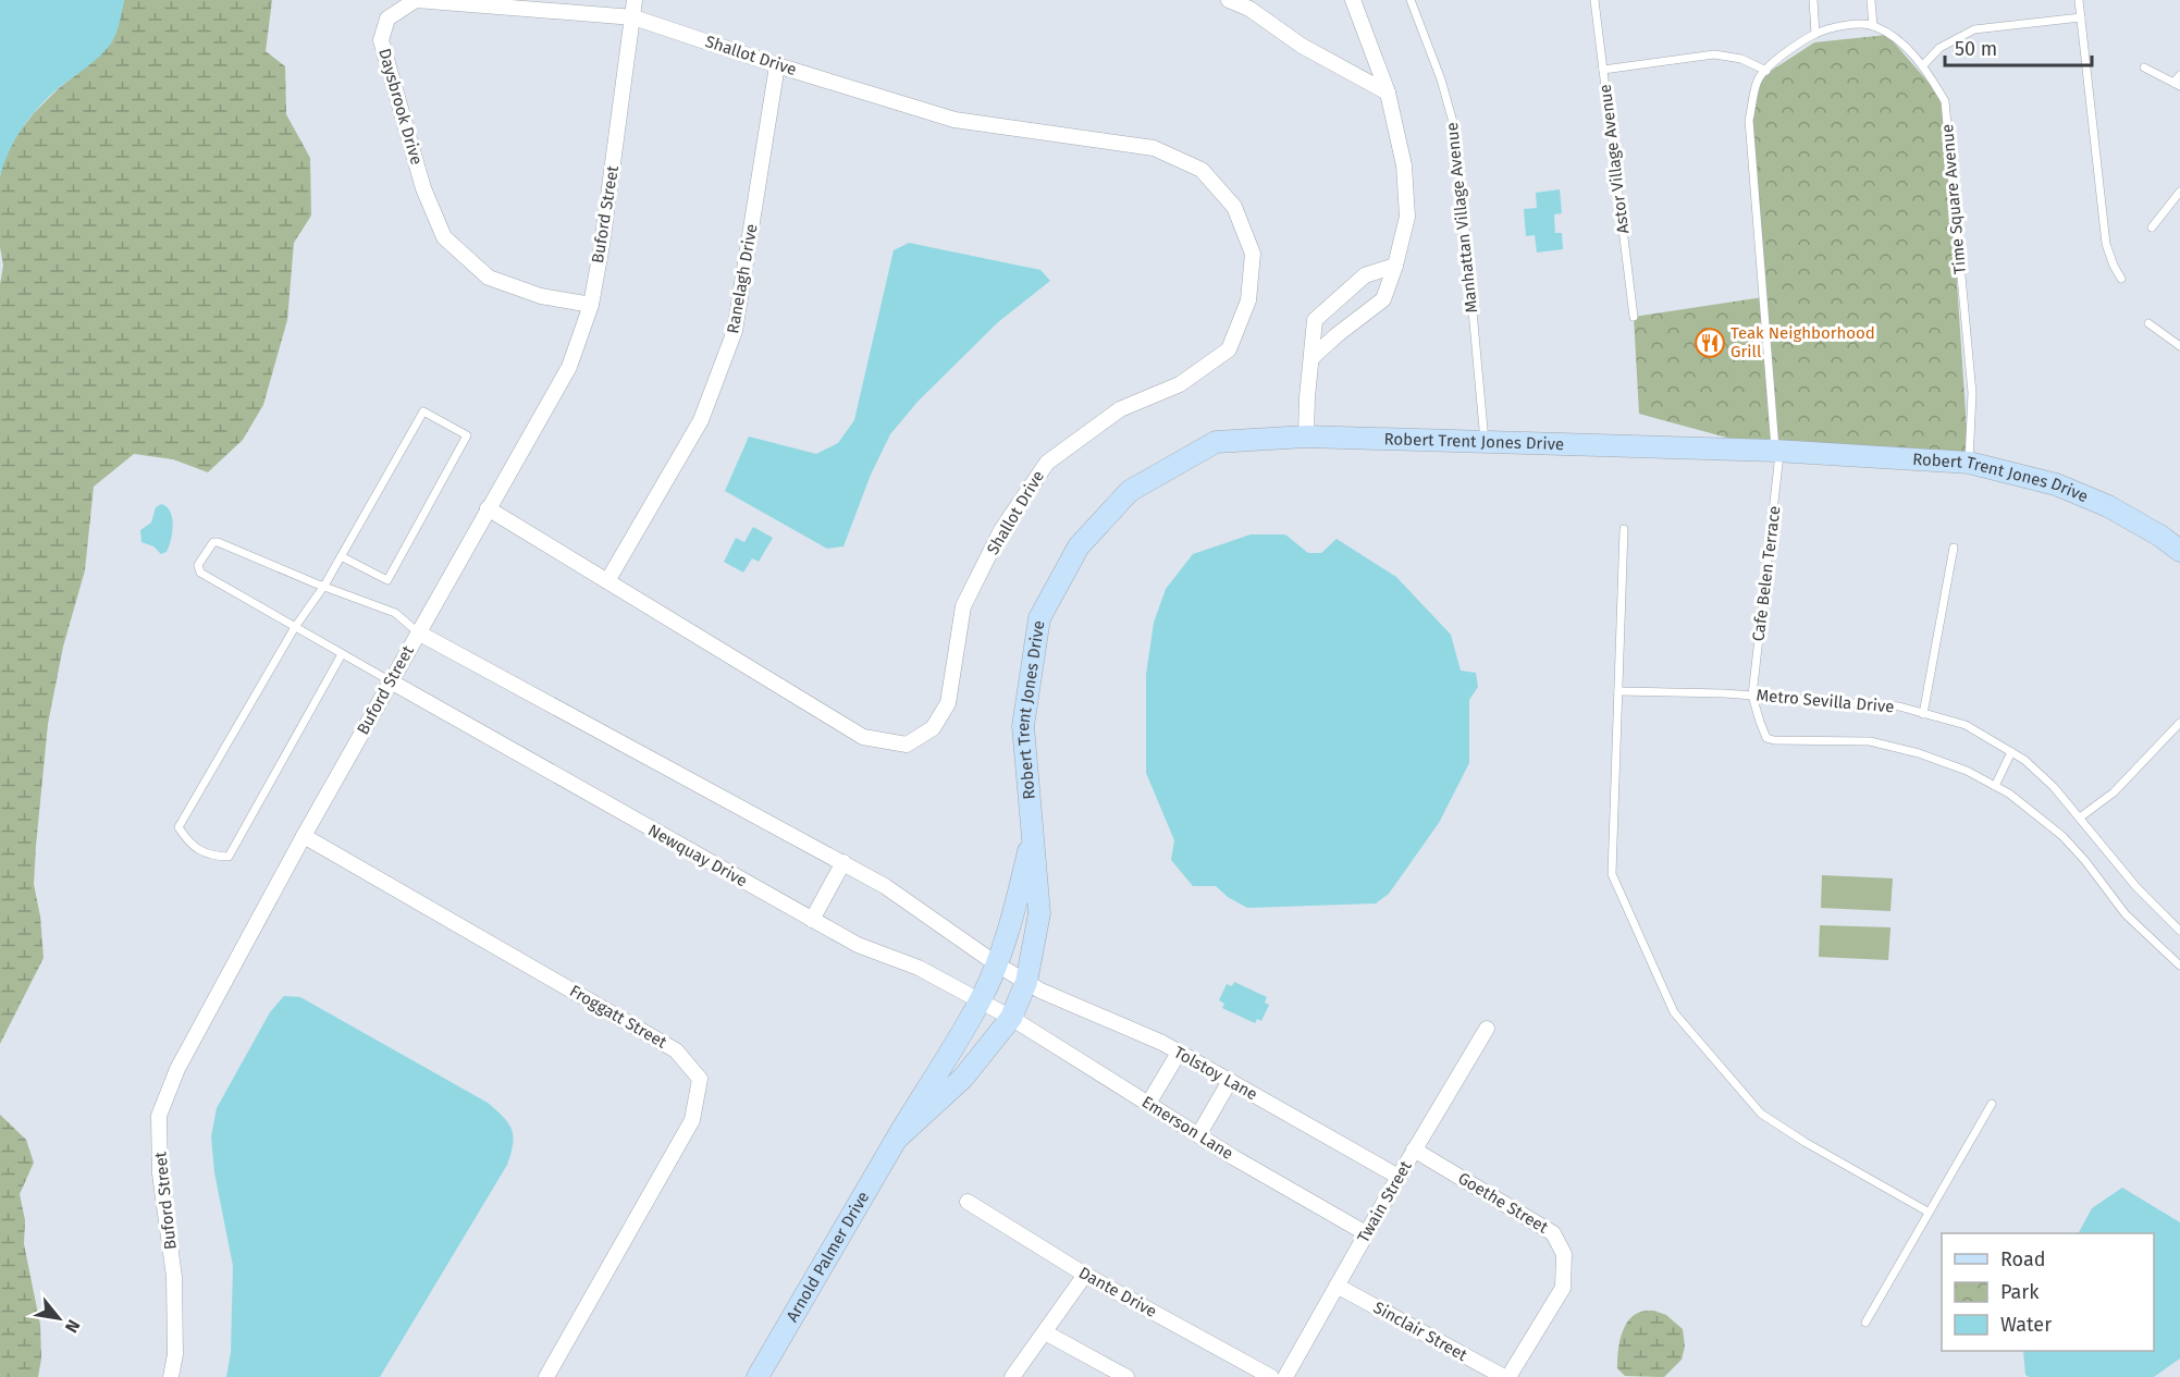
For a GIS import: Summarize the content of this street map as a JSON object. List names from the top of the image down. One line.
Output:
{"streets":{"street":["Shallot Drive","Daysbrook Drive","Buford Street","Ranelagh Drive","Robert Trent Jones Drive","Newquay Drive","Froggatt Street","Tolstoy Lane","Emerson Lane","Twain Street","Goethe Street","Arnold Palmer Drive","Dante Drive","Sinclair Street"],"lane":["Astor Village Avenue","Time Square Avenue","Manhattan Village Avenue","Cafe Belen Terrace","Metro Sevilla Drive"]},"crossings":[["Shallot Drive","Daysbrook Drive"],["Shallot Drive","Buford Street"],["Shallot Drive","Ranelagh Drive"],["Daysbrook Drive","Buford Street"],["Time Square Avenue","Robert Trent Jones Drive"],["Buford Street","Newquay Drive"],["Buford Street","Froggatt Street"],["Manhattan Village Avenue","Robert Trent Jones Drive"],["Robert Trent Jones Drive","Cafe Belen Terrace"],["Robert Trent Jones Drive","Newquay Drive"],["Robert Trent Jones Drive","Tolstoy Lane"],["Robert Trent Jones Drive","Emerson Lane"],["Robert Trent Jones Drive","Arnold Palmer Drive"],["Cafe Belen Terrace","Metro Sevilla Drive"],["Newquay Drive","Emerson Lane"],["Newquay Drive","Arnold Palmer Drive"],["Tolstoy Lane","Twain Street"],["Emerson Lane","Twain Street"],["Emerson Lane","Arnold Palmer Drive"],["Twain Street","Goethe Street"],["Twain Street","Sinclair Street"],["Goethe Street","Sinclair Street"]],"places":{"restaurant":["Teak Neighborhood Grill"]},"legend":["Road","Park","Water"],"scale_bar":"50 m","north":"bottom right"}
